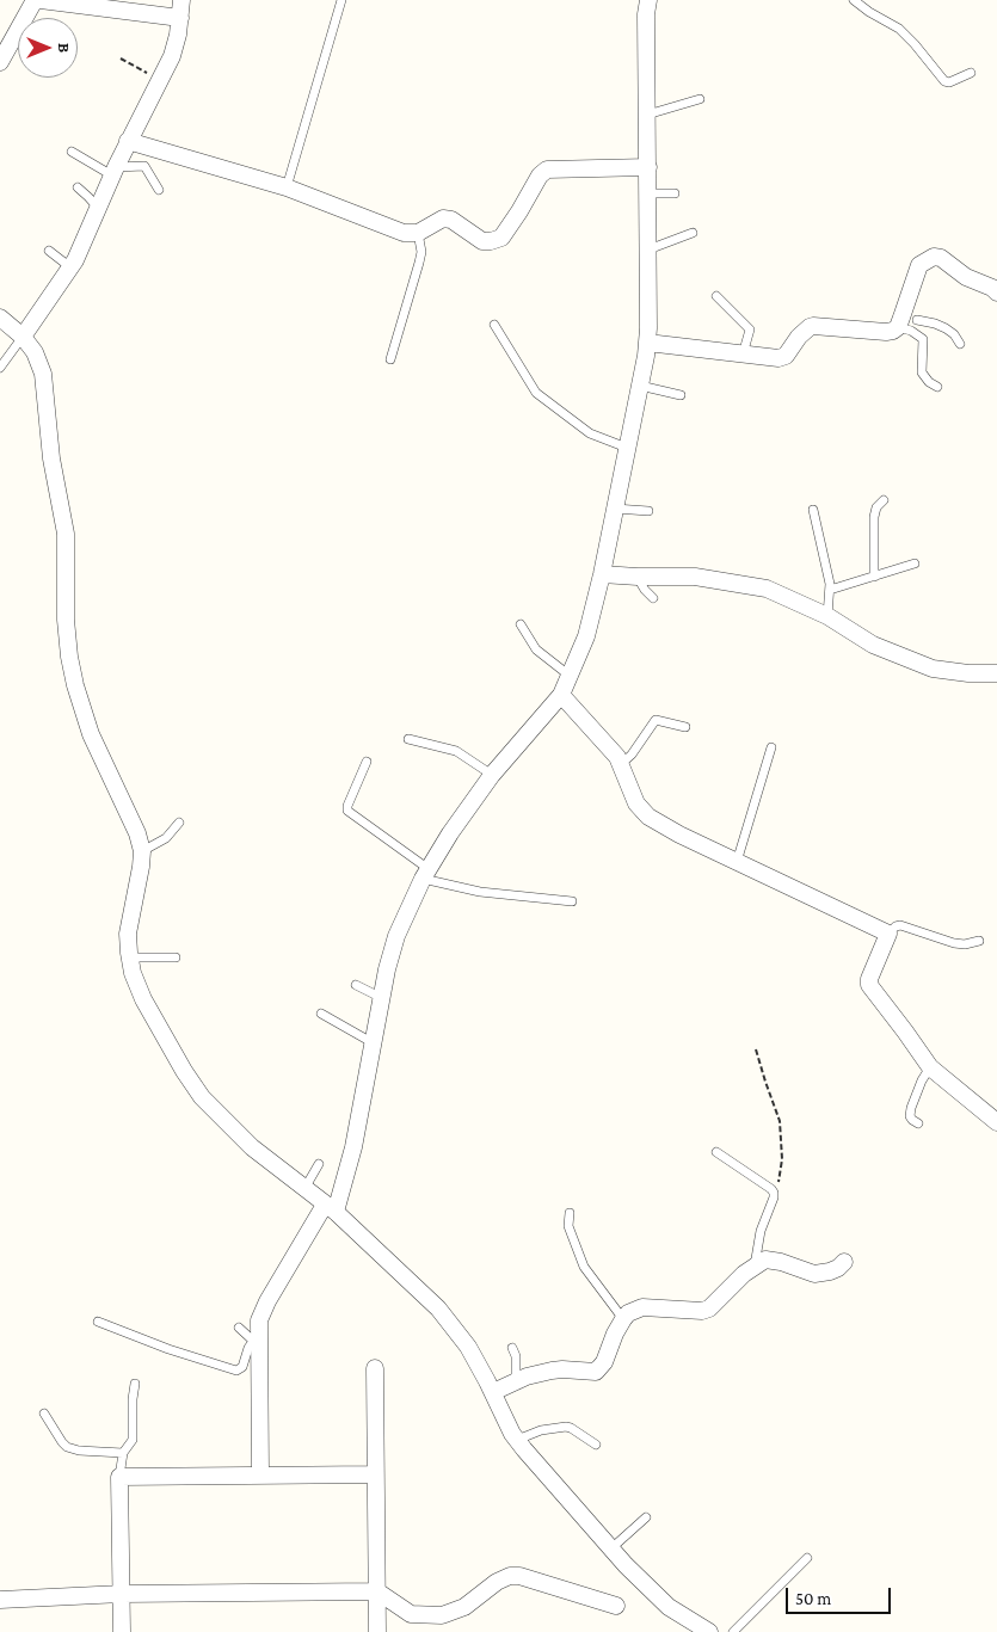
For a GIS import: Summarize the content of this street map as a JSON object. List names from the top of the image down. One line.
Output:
{"scale_bar":"50 m","north":"right"}
